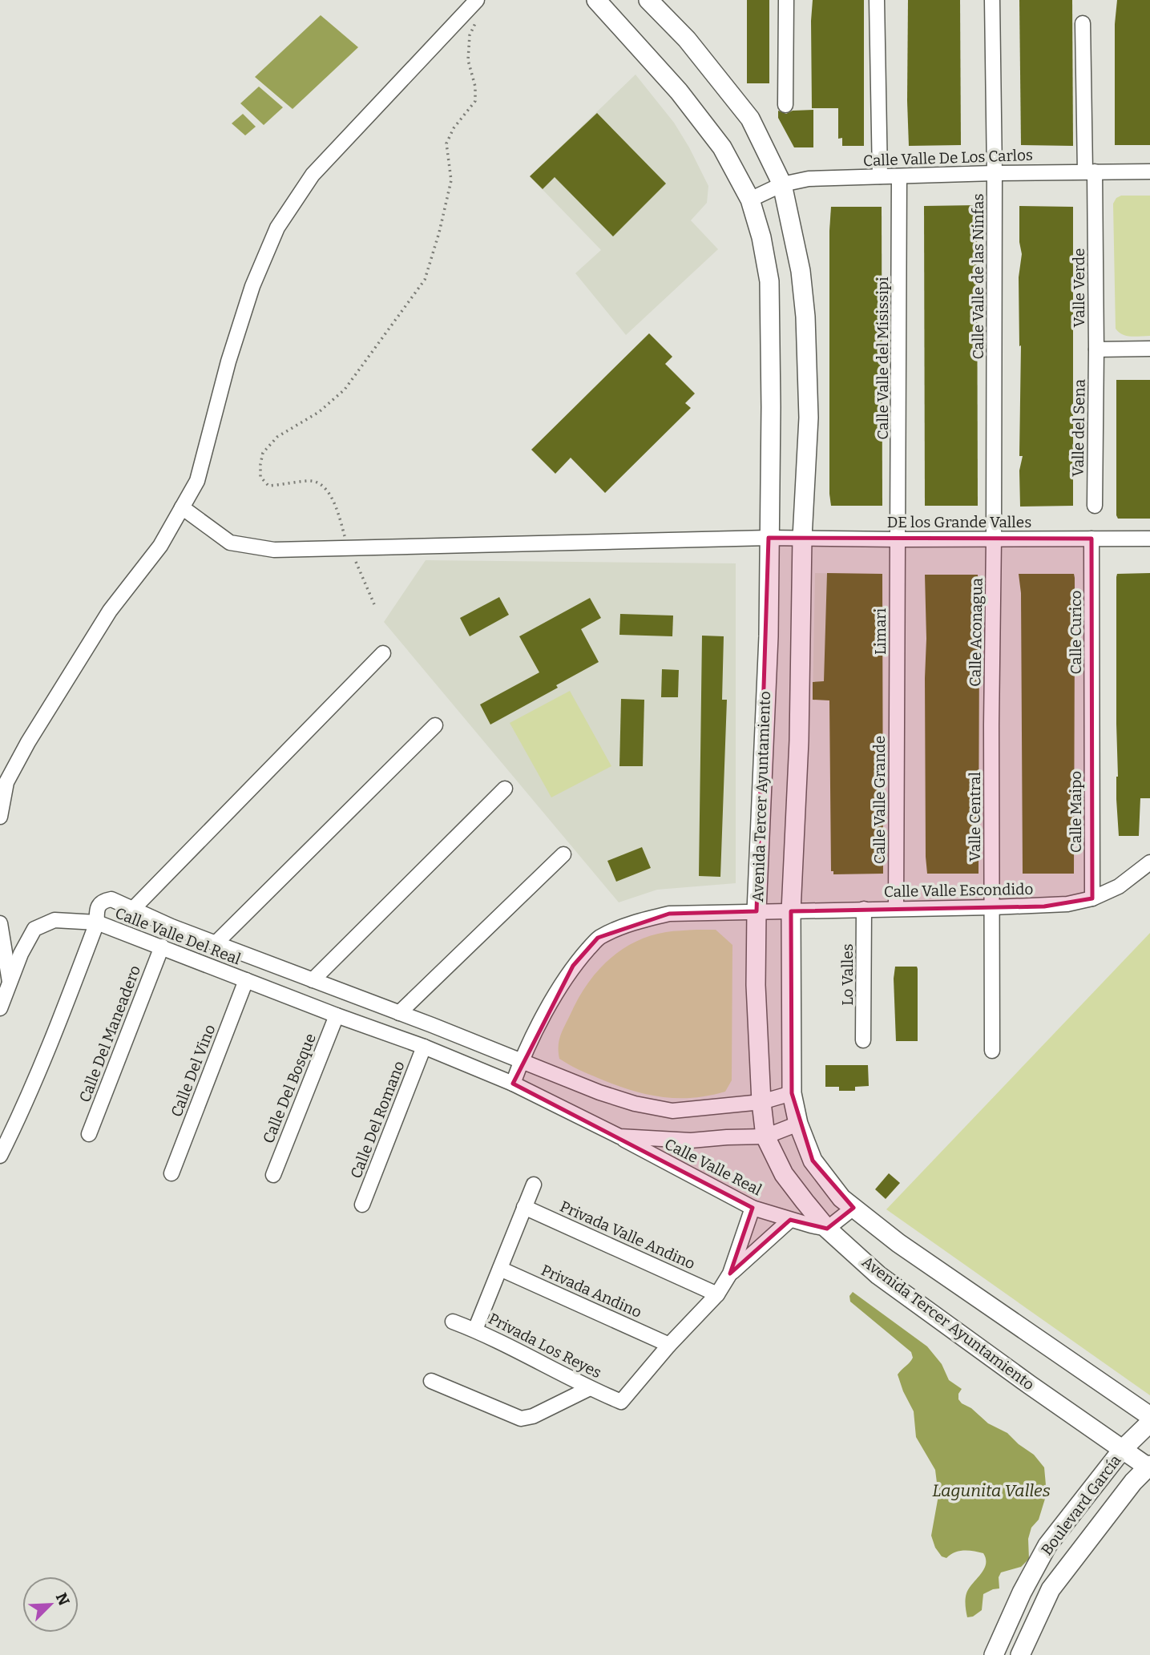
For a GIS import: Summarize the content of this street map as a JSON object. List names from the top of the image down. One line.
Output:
{"streets":{"main road":["Avenida Tercer Ayuntamiento","Boulevard García"],"street":["Calle Valle De Los Carlos","Calle Valle de las Ninfas","Valle Verde","Calle Valle del Misissipi","Valle del Sena","DE los Grande Valles","Limari","Calle Aconagua","Calle Curico","Calle Valle Grande","Calle Maipo","Valle Central","Calle Valle Escondido","Calle Valle Del Real","Lo Valles","Calle Del Maneadero","Calle Del Vino","Calle Del Bosque","Calle Del Romano","Calle Valle Real","Privada Valle Andino","Privada Andino","Privada Los Reyes"]},"crossings":[["Calle Valle De Los Carlos","Calle Valle de las Ninfas"],["Calle Valle De Los Carlos","Valle Verde"],["Calle Valle De Los Carlos","Calle Valle del Misissipi"],["Calle Valle De Los Carlos","Avenida Tercer Ayuntamiento"],["Calle Valle de las Ninfas","DE los Grande Valles"],["Calle Valle de las Ninfas","Calle Aconagua"],["Valle Verde","Valle del Sena"],["Calle Valle del Misissipi","DE los Grande Valles"],["Calle Valle del Misissipi","Limari"],["DE los Grande Valles","Limari"],["DE los Grande Valles","Calle Aconagua"],["DE los Grande Valles","Calle Curico"],["DE los Grande Valles","Avenida Tercer Ayuntamiento"],["Limari","Calle Valle Grande"],["Calle Aconagua","Valle Central"],["Calle Curico","Calle Maipo"],["Avenida Tercer Ayuntamiento","Calle Valle Escondido"],["Avenida Tercer Ayuntamiento","Calle Valle Del Real"],["Avenida Tercer Ayuntamiento","Calle Valle Real"],["Avenida Tercer Ayuntamiento","Boulevard García"],["Calle Valle Grande","Calle Valle Escondido"],["Calle Maipo","Calle Valle Escondido"],["Valle Central","Calle Valle Escondido"],["Calle Valle Escondido","Calle Valle Del Real"],["Calle Valle Escondido","Lo Valles"],["Calle Valle Del Real","Calle Del Maneadero"],["Calle Valle Del Real","Calle Del Vino"],["Calle Valle Del Real","Calle Del Bosque"],["Calle Valle Del Real","Calle Del Romano"],["Calle Valle Del Real","Calle Valle Real"],["Privada Andino","Privada Los Reyes"]],"water":["Lagunita Valles"],"north":"top right"}
